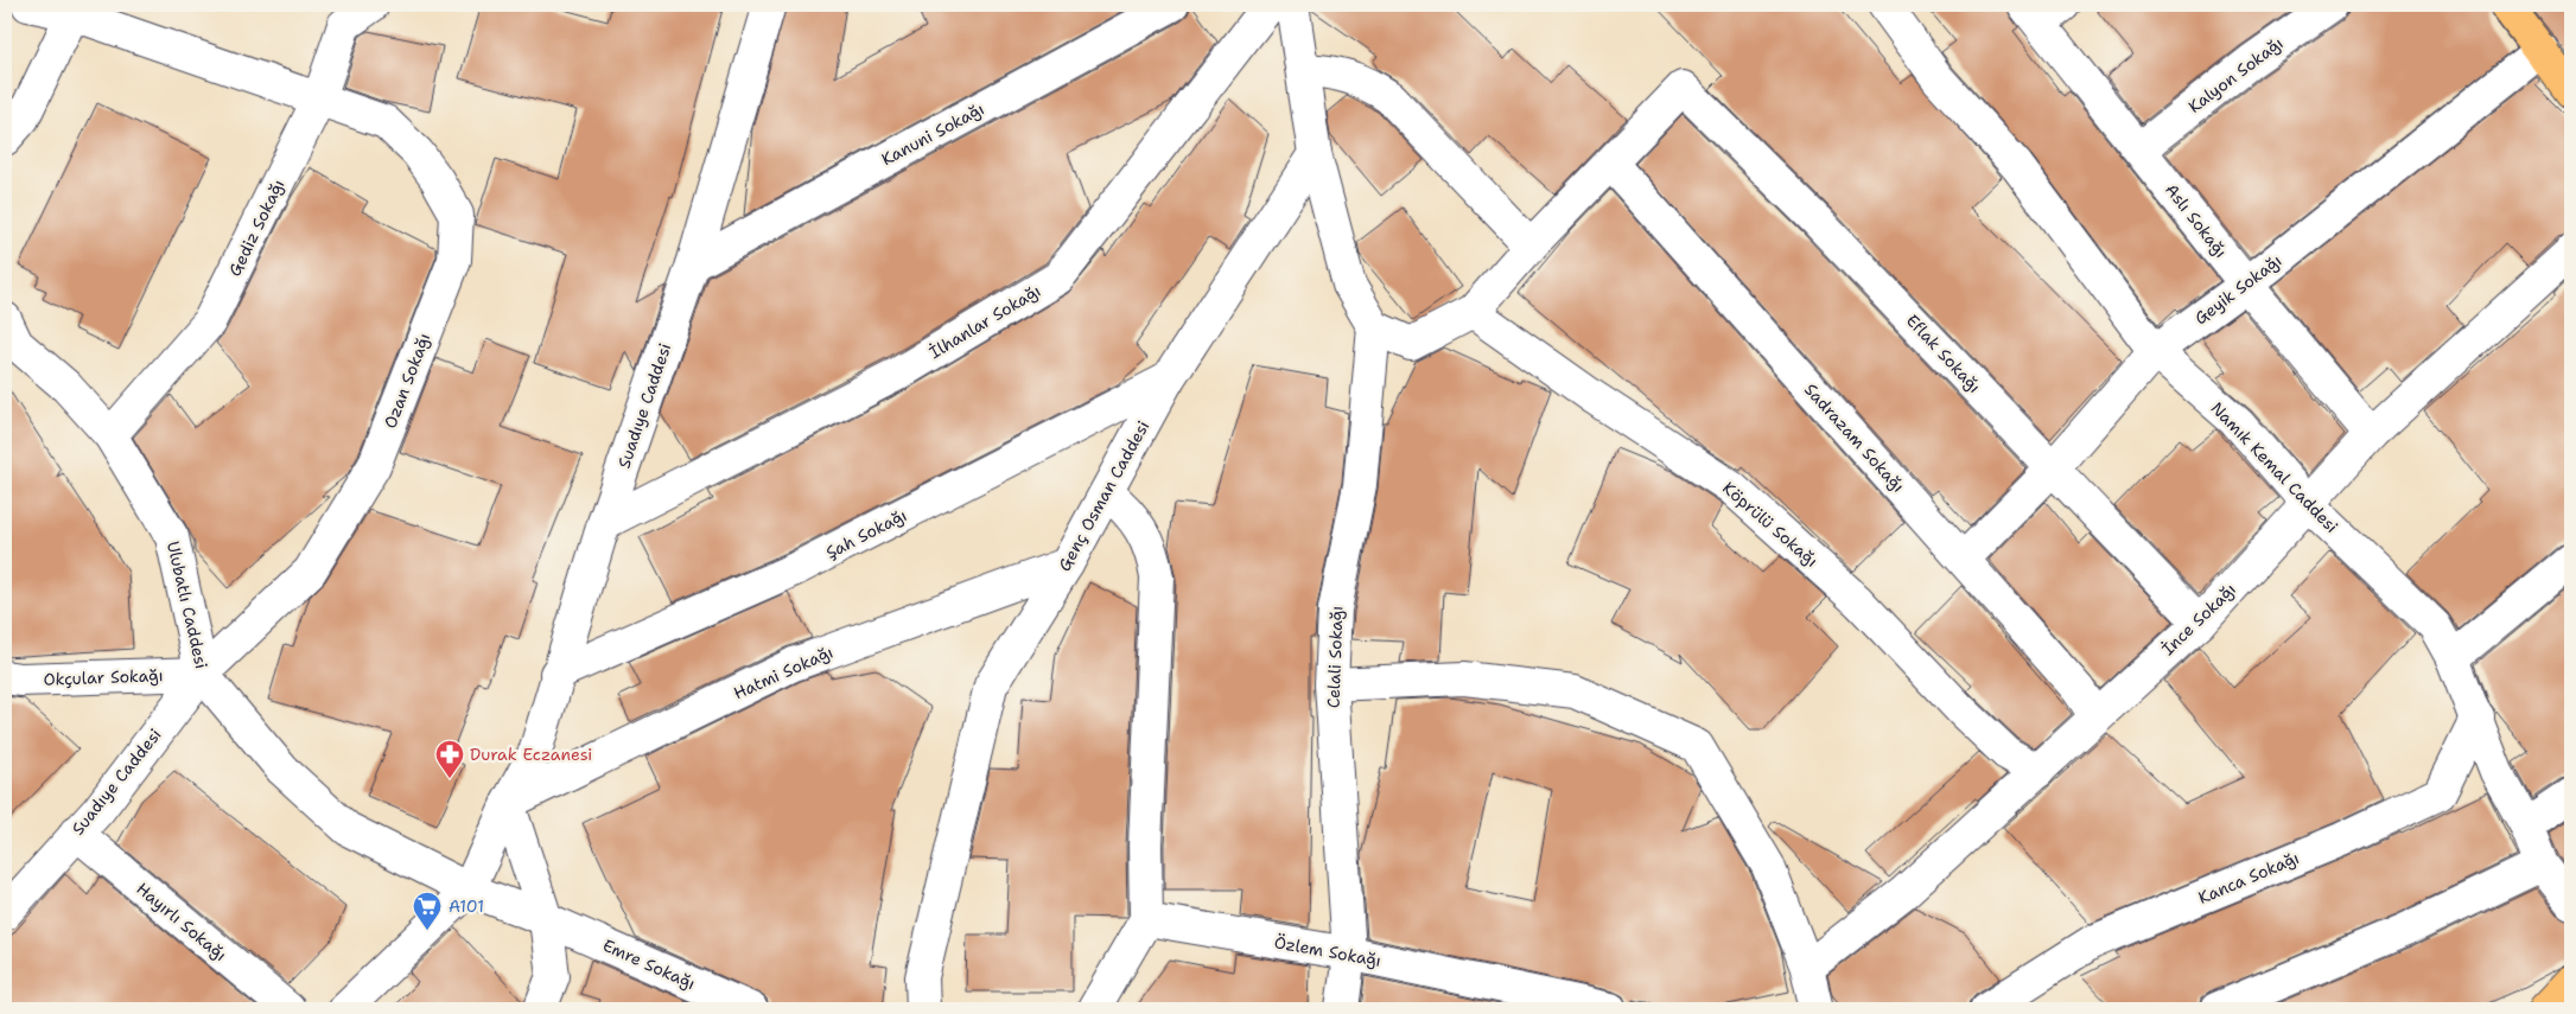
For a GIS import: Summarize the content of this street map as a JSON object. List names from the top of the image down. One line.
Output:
{"streets":{"street":["Kalyon Sokağı","Kanuni Sokağı","Aslı Sokağı","Gediz Sokağı","Geyik Sokağı","İlhanlar Sokağı","Eflak Sokağı","Ozan Sokağı","Suadıye Caddesi","Sadrazam Sokağı","Namık Kemal Caddesi","Genç Osman Caddesi","Köprülü Sokağı","Şah Sokağı","Ulubatlı Caddesi","İnce Sokağı","Celali Sokağı","Hatmi Sokağı","Okçular Sokağı","Kanca Sokağı","Hayırlı Sokağı","Özlem Sokağı","Emre Sokağı"]},"crossings":[["Kalyon Sokağı","Aslı Sokağı"],["Kanuni Sokağı","Suadıye Caddesi"],["Aslı Sokağı","Geyik Sokağı"],["Aslı Sokağı","İnce Sokağı"],["Gediz Sokağı","Ozan Sokağı"],["Gediz Sokağı","Ulubatlı Caddesi"],["Geyik Sokağı","Eflak Sokağı"],["Geyik Sokağı","Sadrazam Sokağı"],["Geyik Sokağı","Namık Kemal Caddesi"],["İlhanlar Sokağı","Suadıye Caddesi"],["Eflak Sokağı","Sadrazam Sokağı"],["Eflak Sokağı","İnce Sokağı"],["Ozan Sokağı","Suadıye Caddesi"],["Ozan Sokağı","Ulubatlı Caddesi"],["Ozan Sokağı","Okçular Sokağı"],["Suadıye Caddesi","Şah Sokağı"],["Suadıye Caddesi","Ulubatlı Caddesi"],["Suadıye Caddesi","Hatmi Sokağı"],["Suadıye Caddesi","Okçular Sokağı"],["Suadıye Caddesi","Hayırlı Sokağı"],["Sadrazam Sokağı","İnce Sokağı"],["Namık Kemal Caddesi","İnce Sokağı"],["Namık Kemal Caddesi","Kanca Sokağı"],["Genç Osman Caddesi","Şah Sokağı"],["Genç Osman Caddesi","Hatmi Sokağı"],["Köprülü Sokağı","İnce Sokağı"],["Ulubatlı Caddesi","Okçular Sokağı"],["Ulubatlı Caddesi","Emre Sokağı"],["Celali Sokağı","Özlem Sokağı"]],"places":{"pharmacy":["Durak Eczanesi"],"supermarket":["A101"]}}
